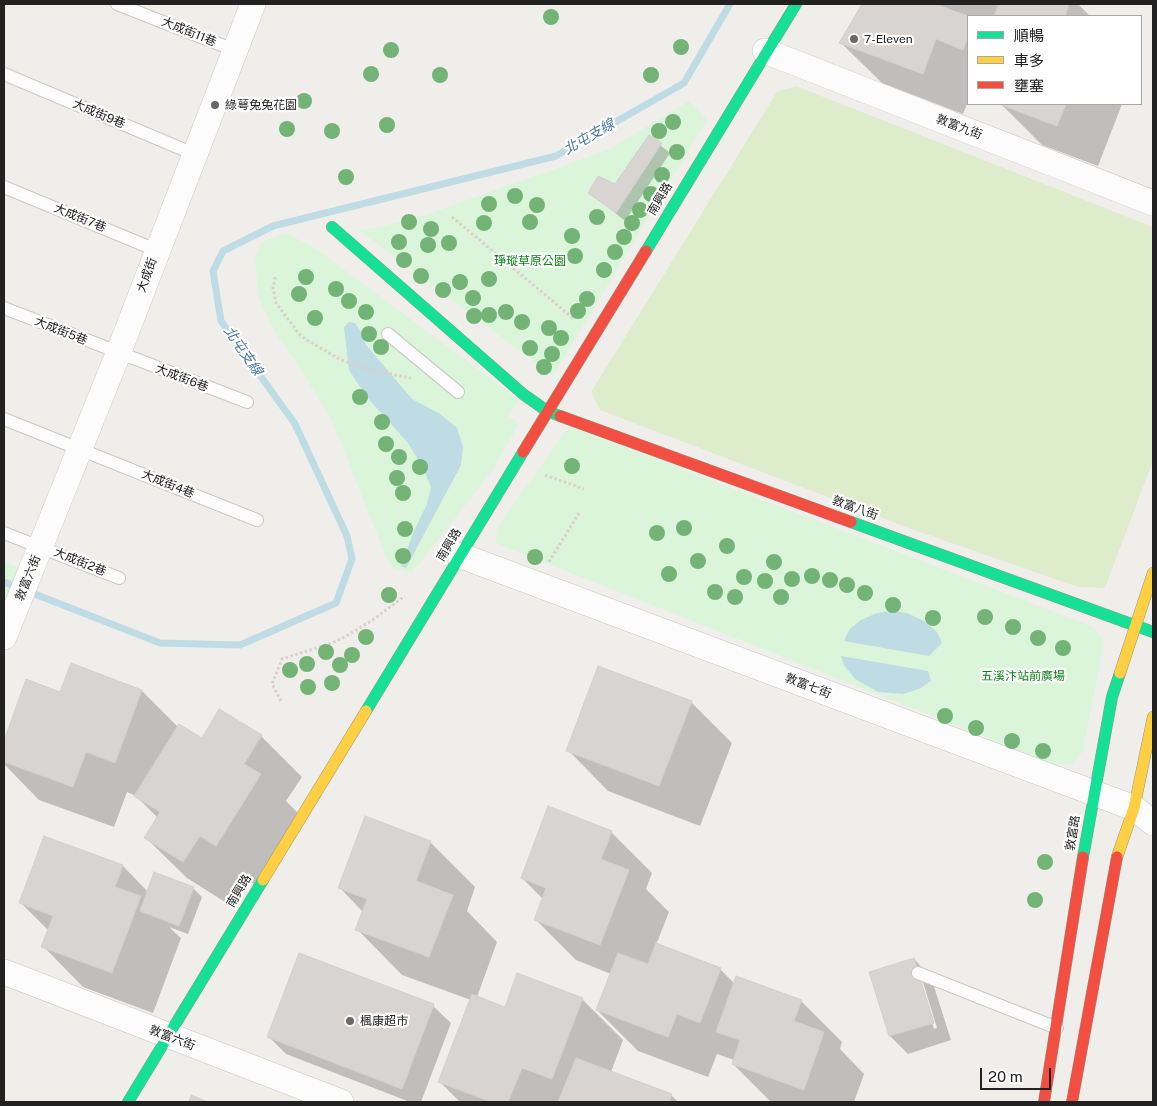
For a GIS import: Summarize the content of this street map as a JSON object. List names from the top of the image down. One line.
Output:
{"streets":{"street":["敦富九街","南興路","大成街","敦富八街","敦富六街","敦富七街","敦富路"],"lane":["大成街11巷","大成街9巷","大成街7巷","大成街5巷","大成街6巷","大成街4巷","大成街2巷"]},"crossings":[["大成街11巷","大成街"],["大成街9巷","大成街"],["敦富九街","南興路"],["南興路","敦富八街"],["南興路","敦富六街"],["南興路","敦富七街"],["大成街7巷","大成街"],["大成街","大成街5巷"],["大成街","大成街6巷"],["大成街","大成街4巷"],["大成街","大成街2巷"],["大成街","敦富六街"],["大成街5巷","大成街6巷"],["敦富八街","敦富路"],["大成街2巷","敦富六街"],["敦富七街","敦富路"]],"water":["北屯支線"],"parks":["琤瑽草原公園","五溪汴站前廣場"],"places":["7-Eleven","綠萼兔兔花園","楓康超市"],"legend":["順暢","車多","壅塞"],"scale_bar":"20 m"}
